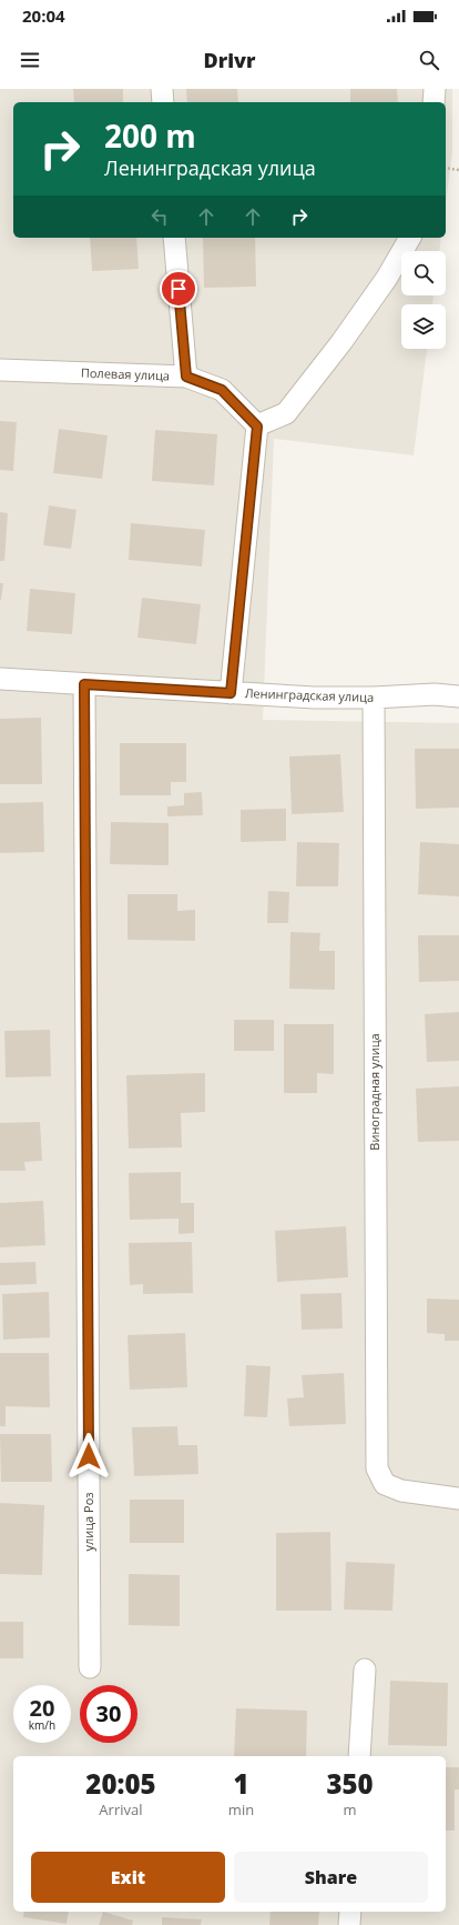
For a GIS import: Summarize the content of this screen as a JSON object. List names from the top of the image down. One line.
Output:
{"streets":{"street":["Полевая улица","Ленинградская улица","Виноградная улица","улица Роз"]},"crossings":[["Ленинградская улица","Виноградная улица"],["Ленинградская улица","улица Роз"]],"page":{"status":"20:04","header":"Drivr","turn":["200 m","Ленинградская улица"],"speed":"20 km/h","limit":"30","eta":["20:05","Arrival","1","min","350","m"],"buttons":["Exit","Share"]}}
